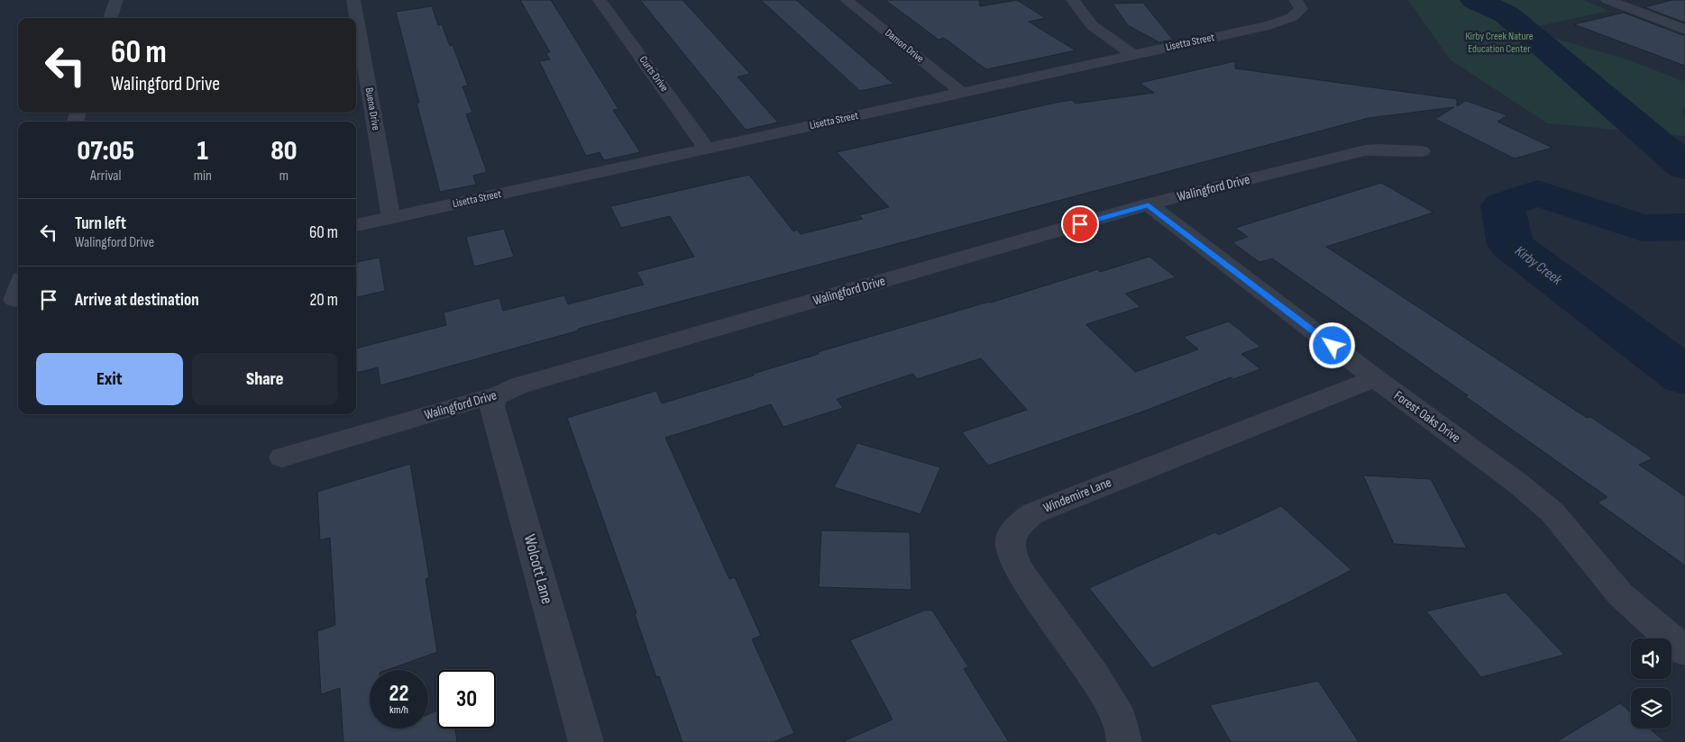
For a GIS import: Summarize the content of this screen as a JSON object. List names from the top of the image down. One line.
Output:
{"streets":{"street":["Lisetta Street","Damon Drive","Curts Drive","Buena Drive","Walingford Drive","Forest Oaks Drive","Windemire Lane","Wolcott Lane"]},"crossings":[["Lisetta Street","Damon Drive"],["Lisetta Street","Curts Drive"],["Lisetta Street","Buena Drive"],["Walingford Drive","Forest Oaks Drive"],["Walingford Drive","Wolcott Lane"],["Forest Oaks Drive","Windemire Lane"]],"water":["Kirby Creek"],"parks":["Kirby Creek Nature Education Center"],"page":{"turn":["60 m","Walingford Drive"],"eta":["07:05","Arrival","1","min","80","m"],"list":[{"name":"Turn left","note":"Walingford Drive","value":"60 m"},{"name":"Arrive at destination","value":"20 m"}],"buttons":["Exit","Share"],"speed":"22 km/h","limit":"30"}}
